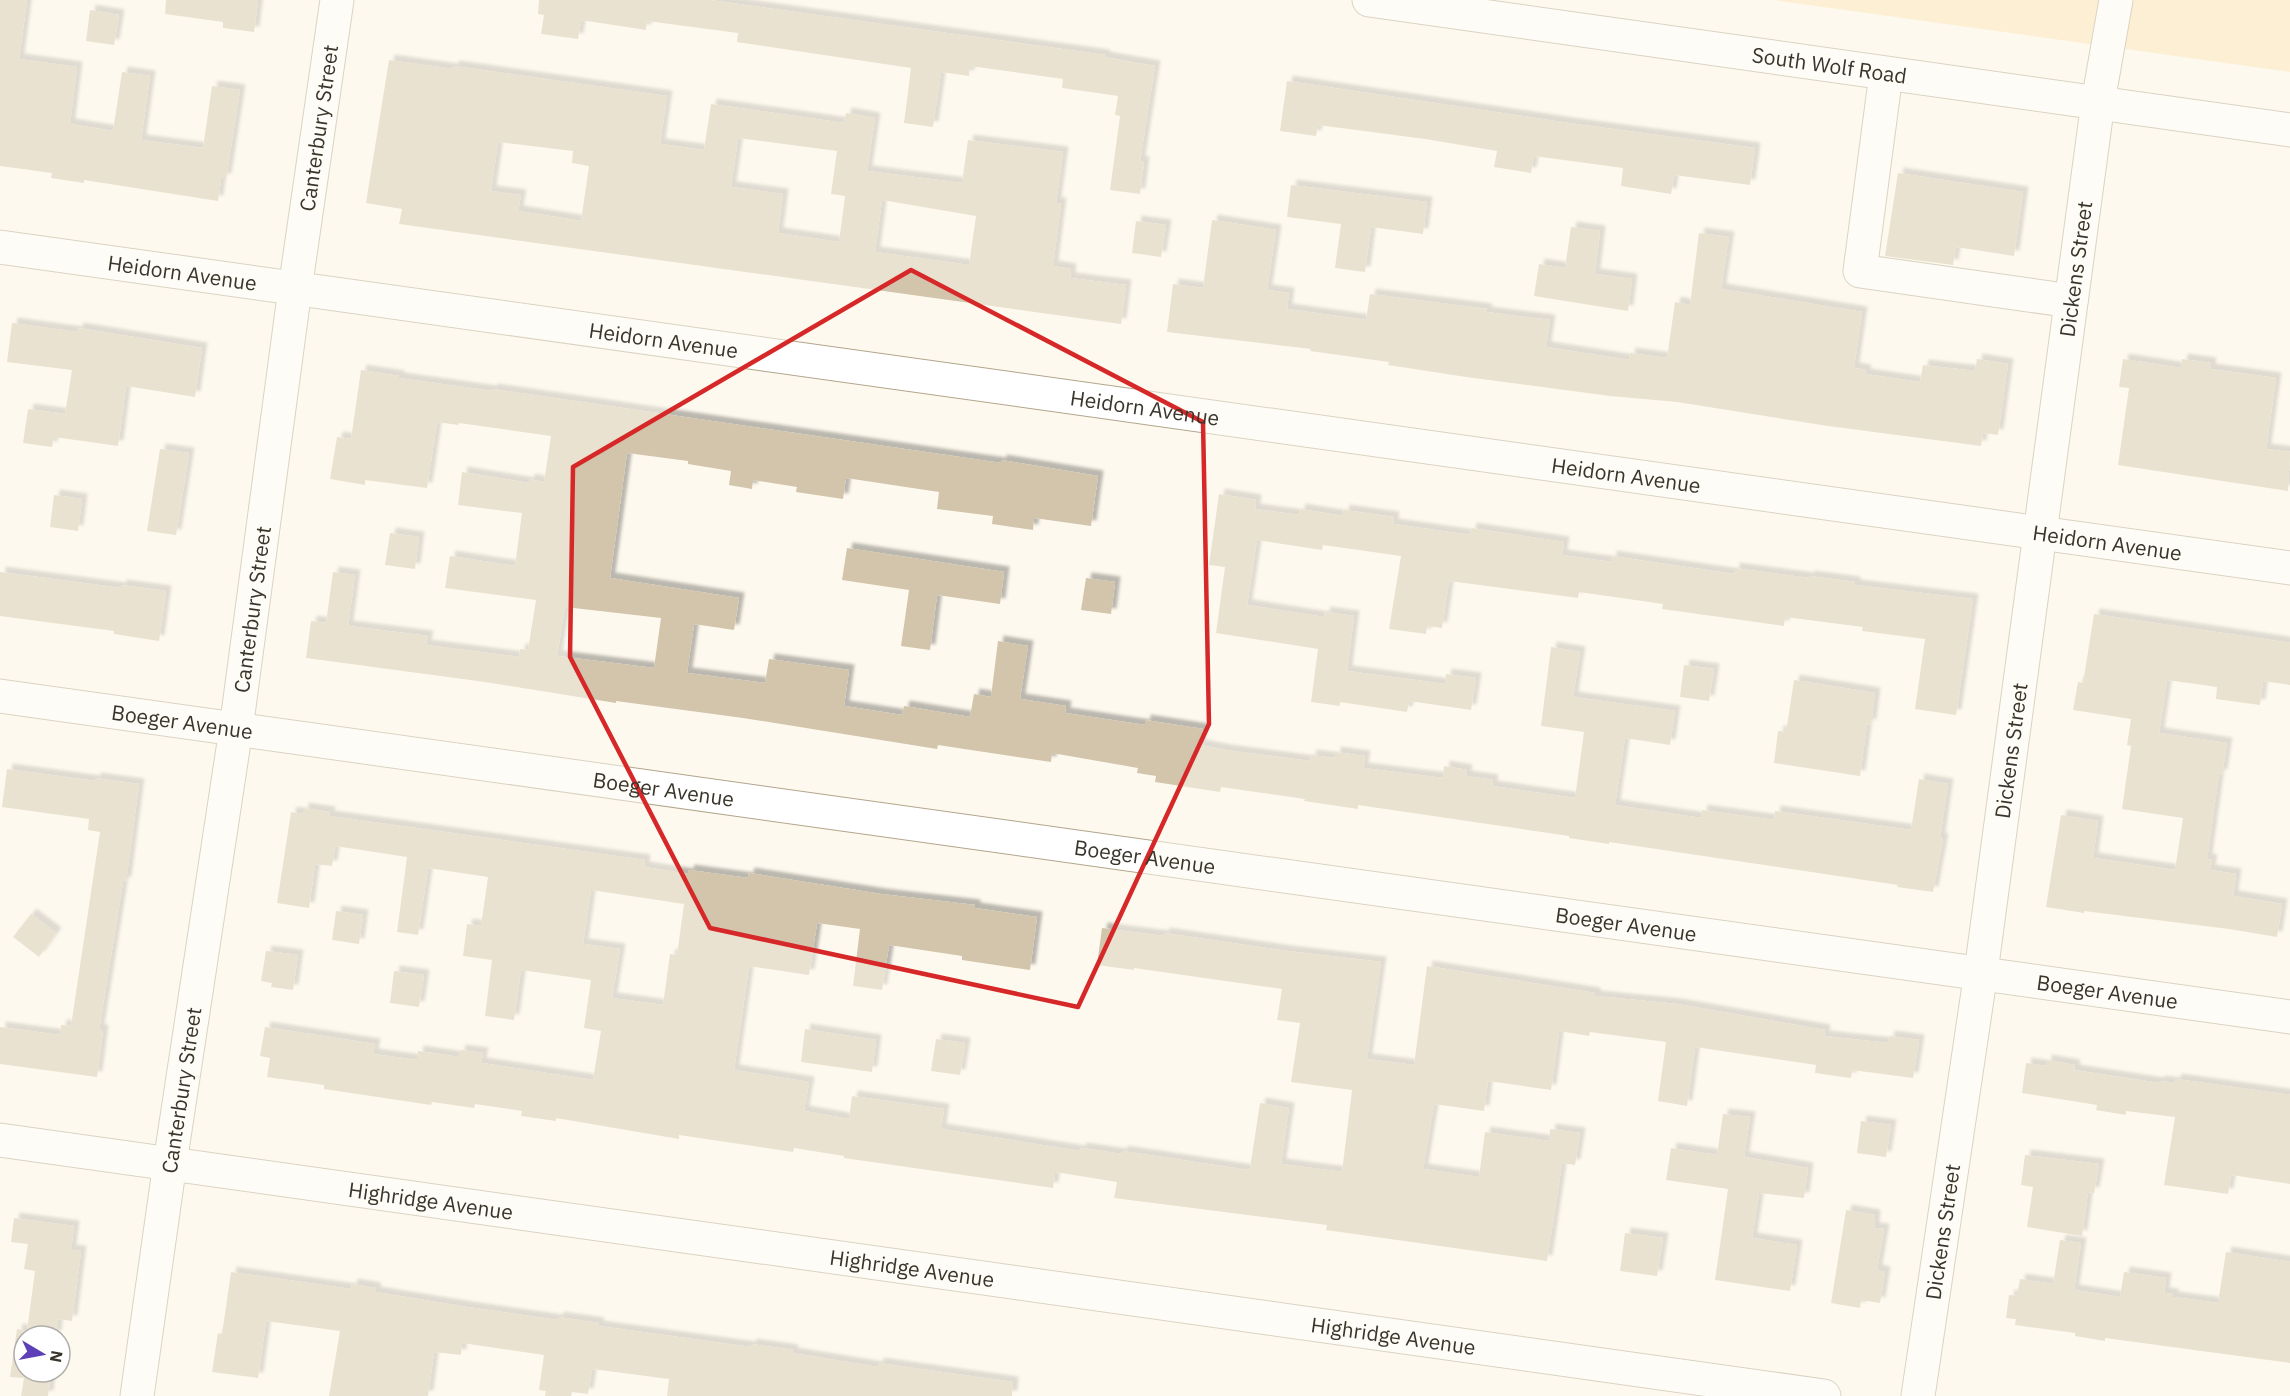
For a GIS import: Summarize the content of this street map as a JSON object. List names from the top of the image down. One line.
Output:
{"streets":{"street":["South Wolf Road","Canterbury Street","Dickens Street","Heidorn Avenue","Boeger Avenue","Highridge Avenue"]},"crossings":[["South Wolf Road","Dickens Street"],["Canterbury Street","Heidorn Avenue"],["Canterbury Street","Boeger Avenue"],["Canterbury Street","Highridge Avenue"],["Dickens Street","Heidorn Avenue"],["Dickens Street","Boeger Avenue"]],"north":"right"}
